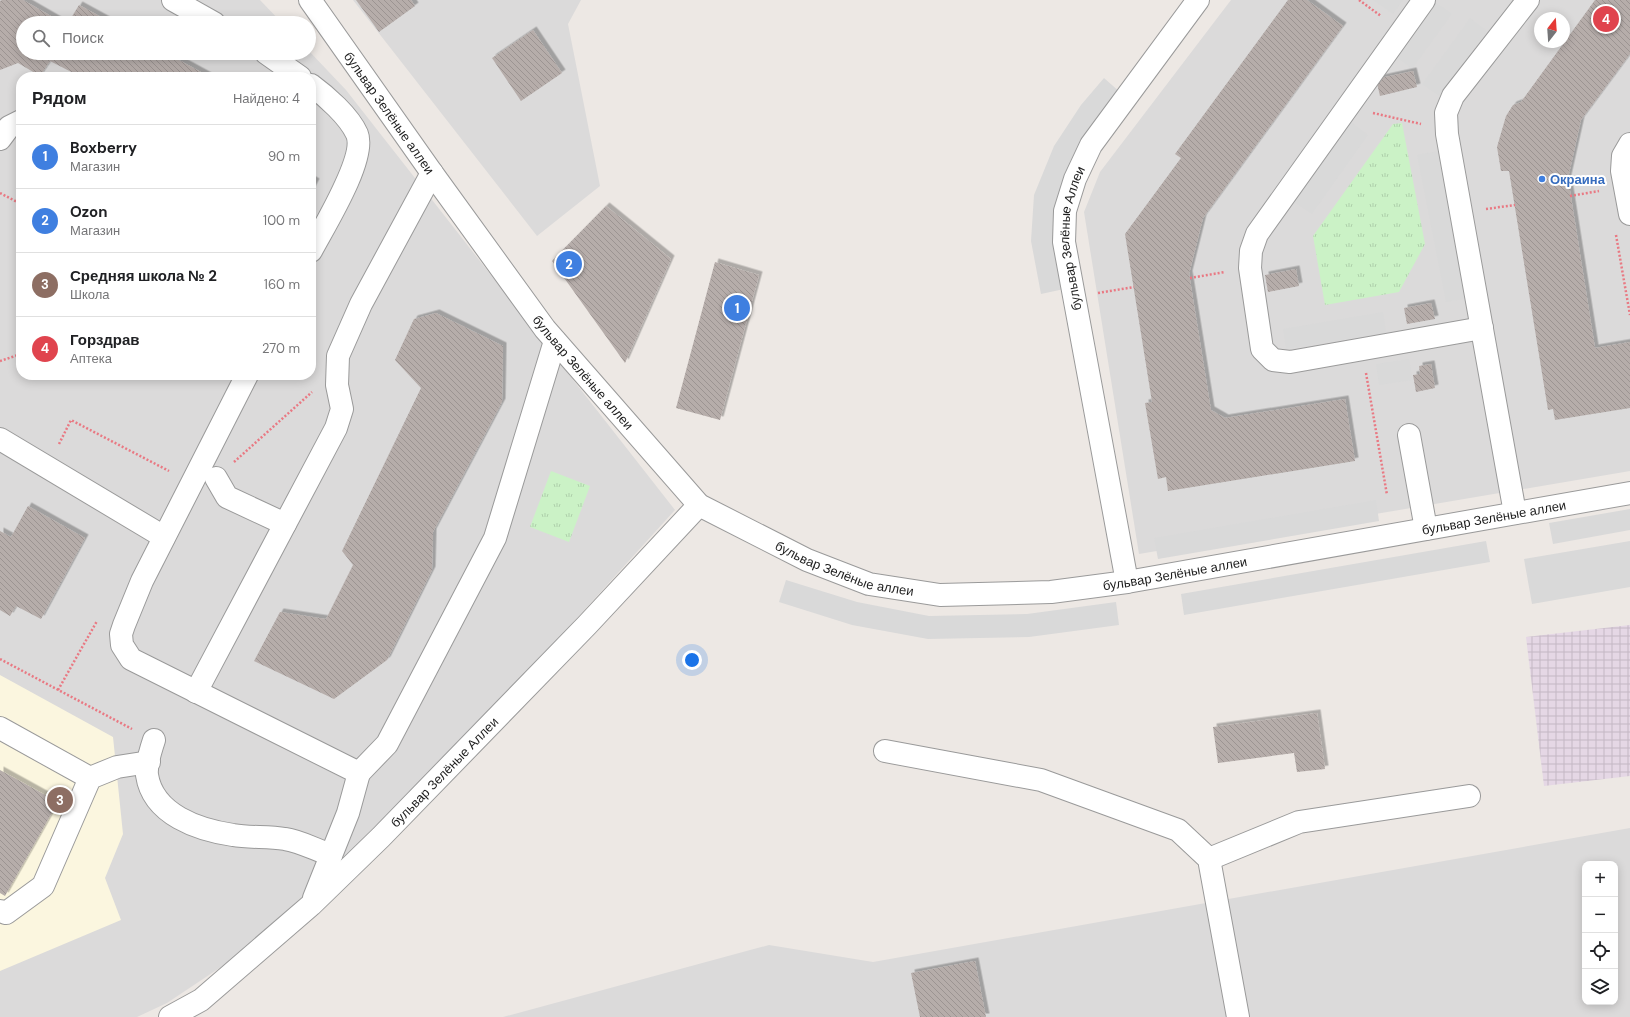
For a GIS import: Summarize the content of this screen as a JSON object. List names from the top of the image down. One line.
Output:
{"streets":{"street":["бульвар Зелёные аллеи","бульвар Зелёные Аллеи"]},"crossings":[["бульвар Зелёные аллеи","бульвар Зелёные Аллеи"]],"places":["Окраина"],"north":"top","page":{"pins":["4","2","1","3"],"search":"Поиск","heading":["Рядом","Найдено: 4"],"list":[{"mark":"1","name":"Boxberry","note":"Магазин","value":"90 m"},{"mark":"2","name":"Ozon","note":"Магазин","value":"100 m"},{"mark":"3","name":"Средняя школа № 2","note":"Школа","value":"160 m"},{"mark":"4","name":"Горздрав","note":"Аптека","value":"270 m"}],"map_buttons":["+","−"]}}
